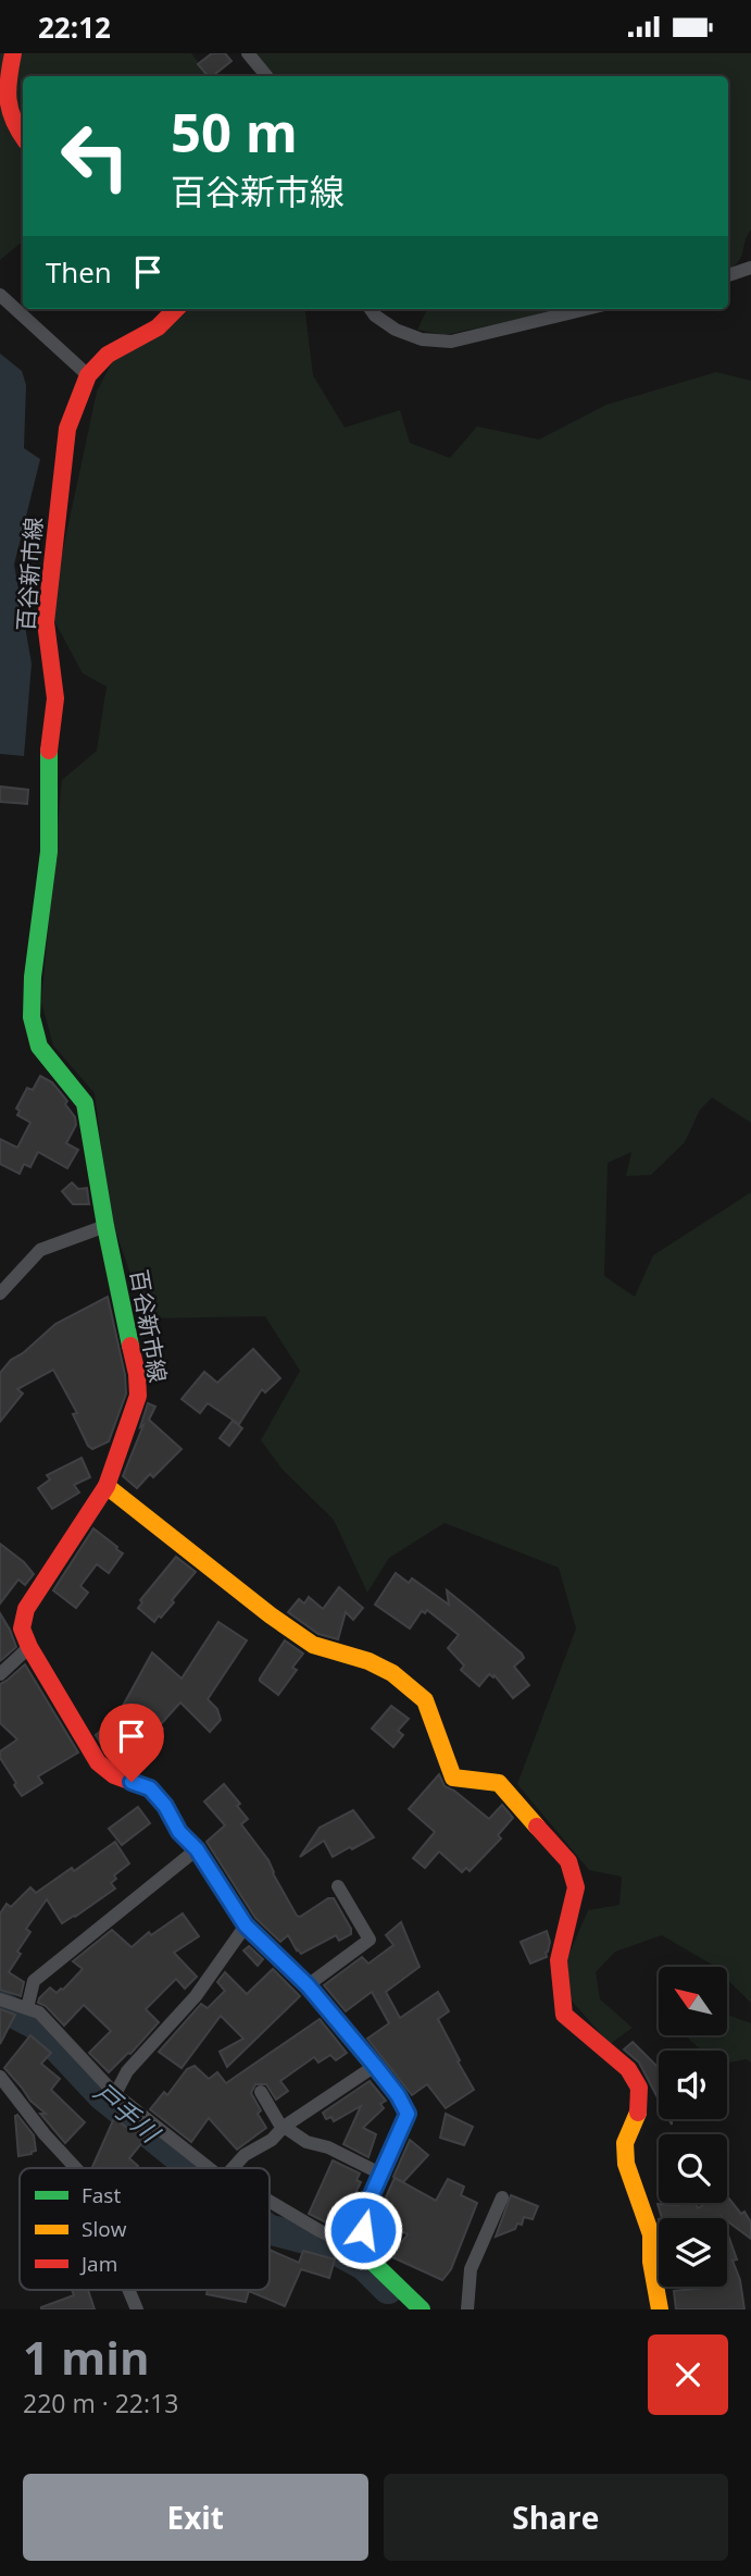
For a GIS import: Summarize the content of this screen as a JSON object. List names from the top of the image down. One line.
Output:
{"streets":{"main road":["百谷新市線"]},"water":["戸手川"],"legend":["Fast","Slow","Jam"],"north":"top left","page":{"status":"22:12","turn":["50 m","百谷新市線"],"then":"Then","heading":["1 min","220 m · 22:13"],"buttons":["Exit","Share"]}}
